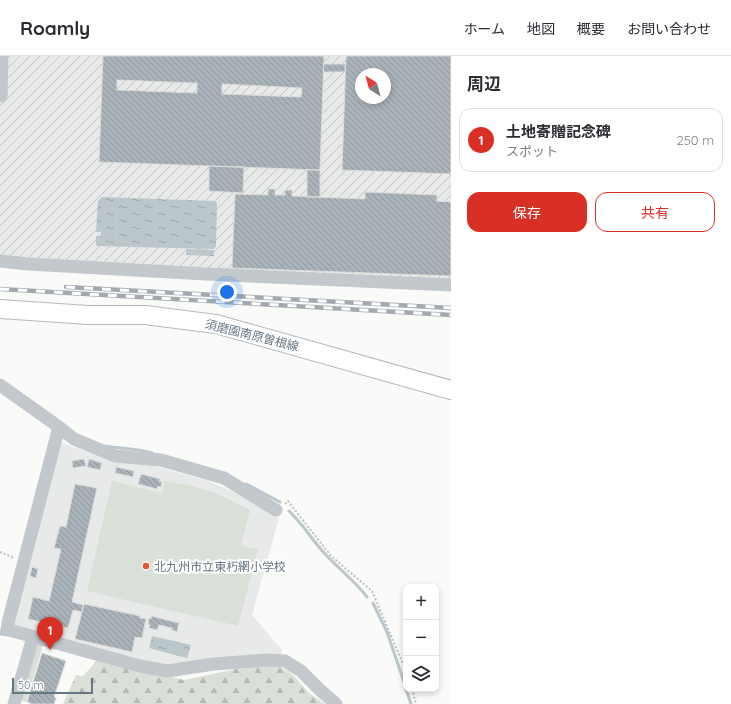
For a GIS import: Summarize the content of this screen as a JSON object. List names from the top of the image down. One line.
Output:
{"streets":{"main road":["須磨園南原曽根線"]},"places":["北九州市立東朽網小学校"],"scale_bar":"50 m","north":"top left","page":{"header":"Roamly","nav":["ホーム","地図","概要","お問い合わせ"],"heading":"周辺","list":[{"mark":"1","name":"土地寄贈記念碑","note":"スポット","value":"250 m"}],"buttons":["保存","共有"],"map_buttons":["+","−"],"pins":"1","scale":"50 m"}}
